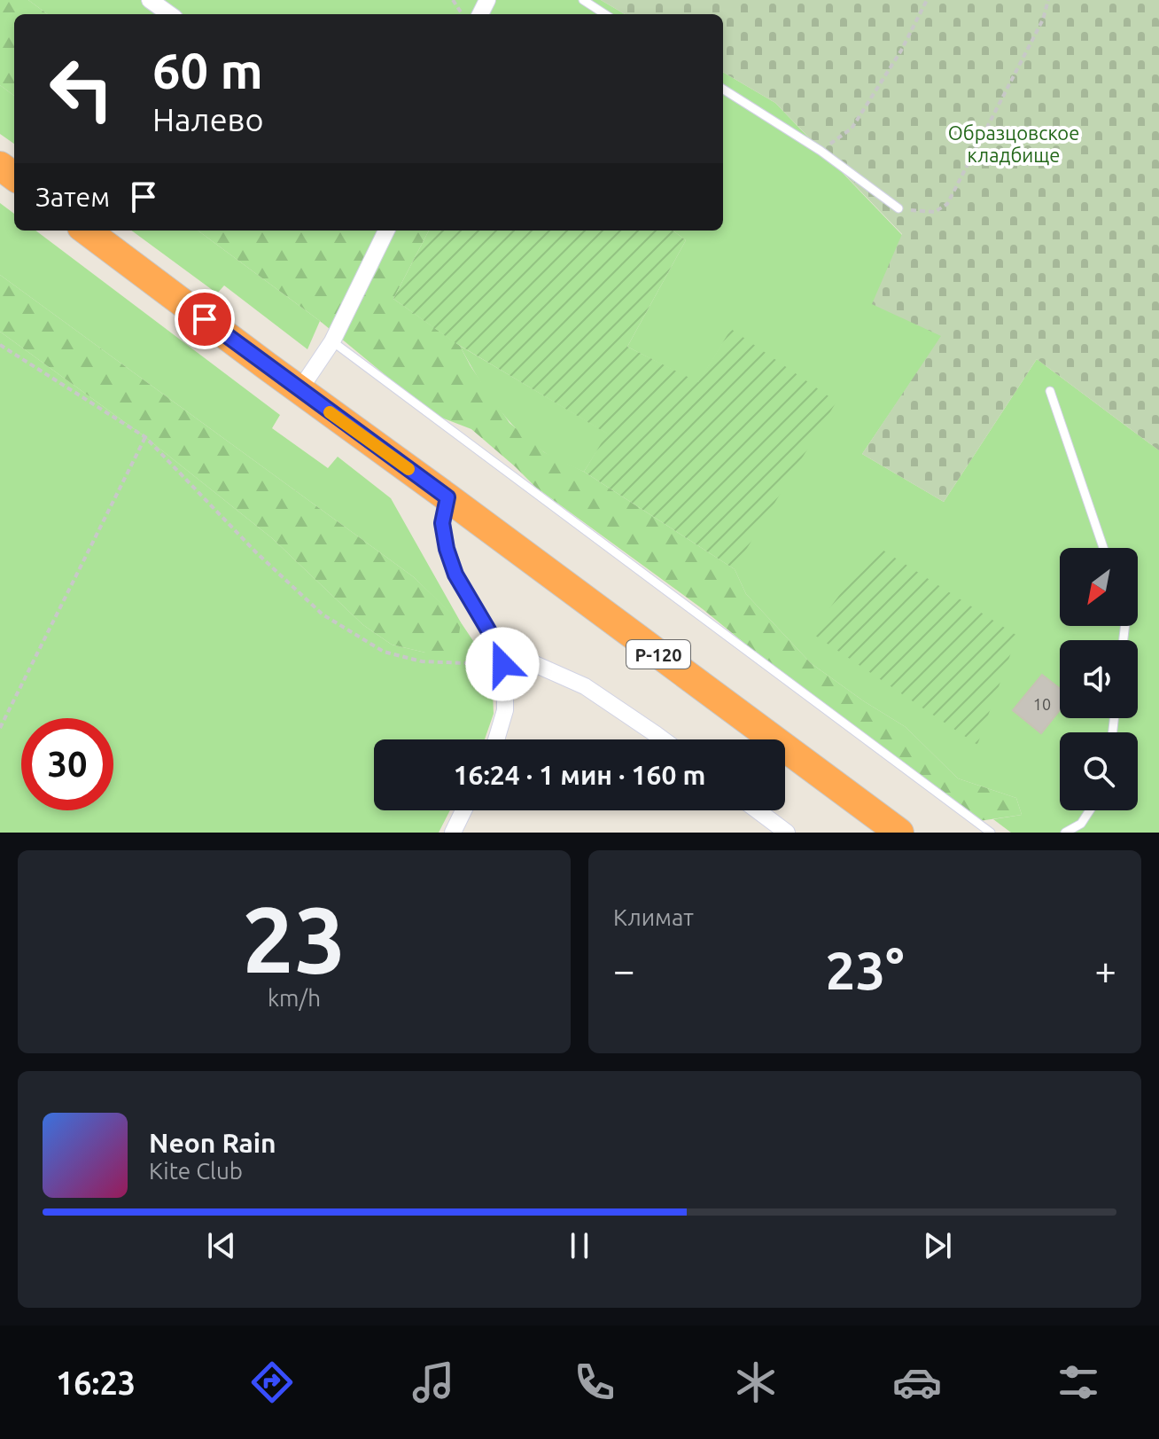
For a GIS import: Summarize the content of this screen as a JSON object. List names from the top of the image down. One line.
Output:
{"streets":{"highway":["Р-120"]},"parks":["Образцовское кладбище"],"house_numbers":["10"],"north":"bottom left","page":{"turn":["60 m","Налево"],"then":"Затем","limit":"30","trip":"16:24 · 1 мин · 160 m","tile":[["23","km/h"],"Климат"],"heat":["−","23°","+"],"song":["Neon Rain","Kite Club"],"tabs":"16:23"}}
